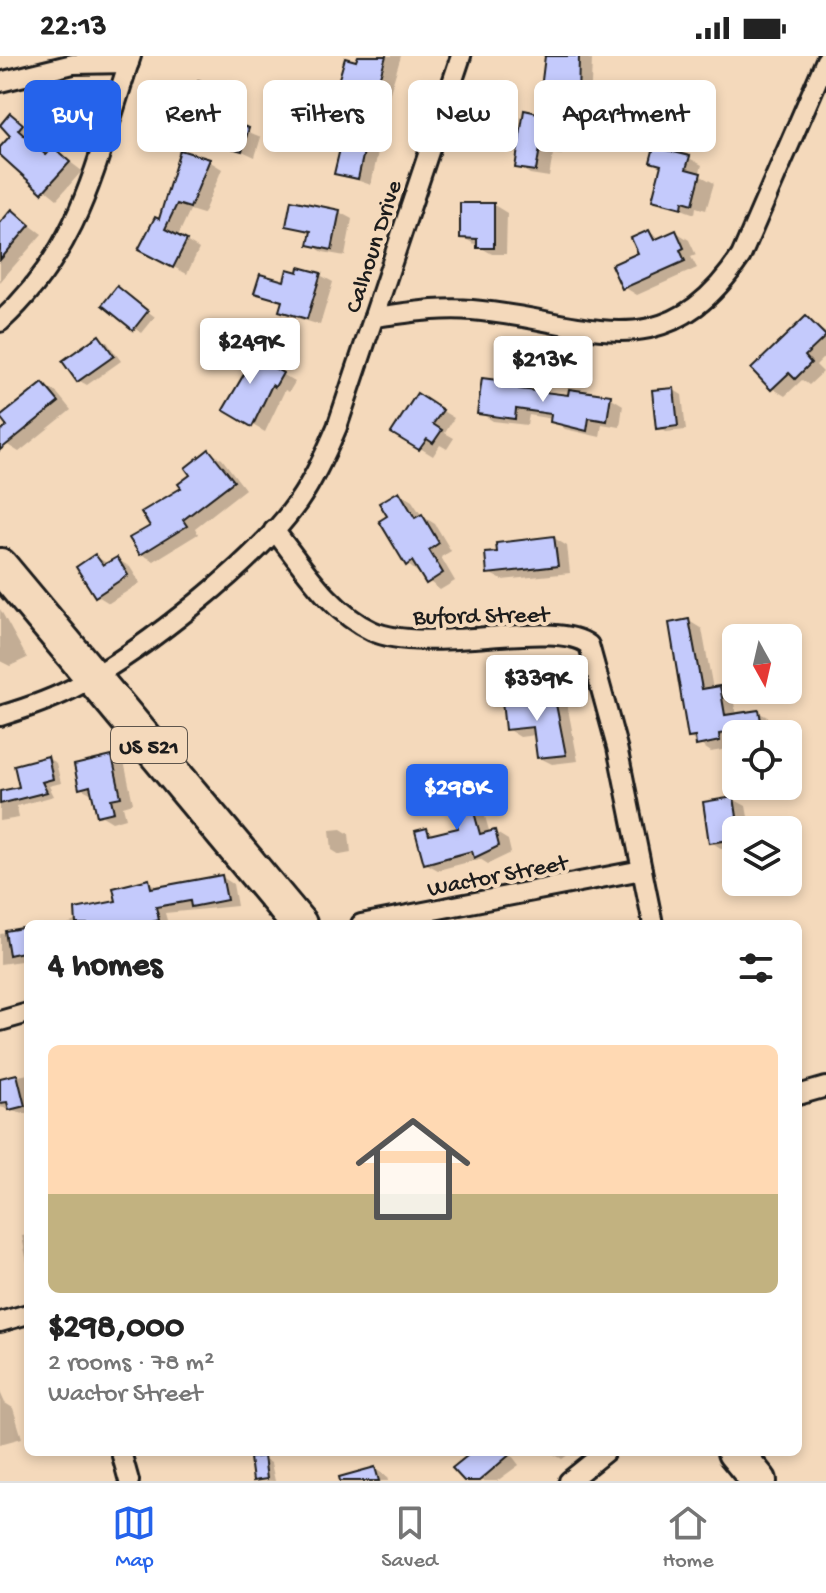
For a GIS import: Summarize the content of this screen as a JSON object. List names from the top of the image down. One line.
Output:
{"streets":{"highway":["US 521"],"street":["Calhoun Drive","Buford Street","Wactor Street"]},"crossings":[["Calhoun Drive","Buford Street"],["Calhoun Drive","US 521"],["Buford Street","Wactor Street"]],"north":"bottom","page":{"status":"22:13","chip":["Buy","Rent","Filters","New","Apartment"],"price":["$249K","$213K","$339K","$298K"],"heading":"4 homes","list":[{"name":"$298,000","note":"2 rooms · 78 m² · Wactor Street"}],"tabs":["Map","Saved","Home"]}}
